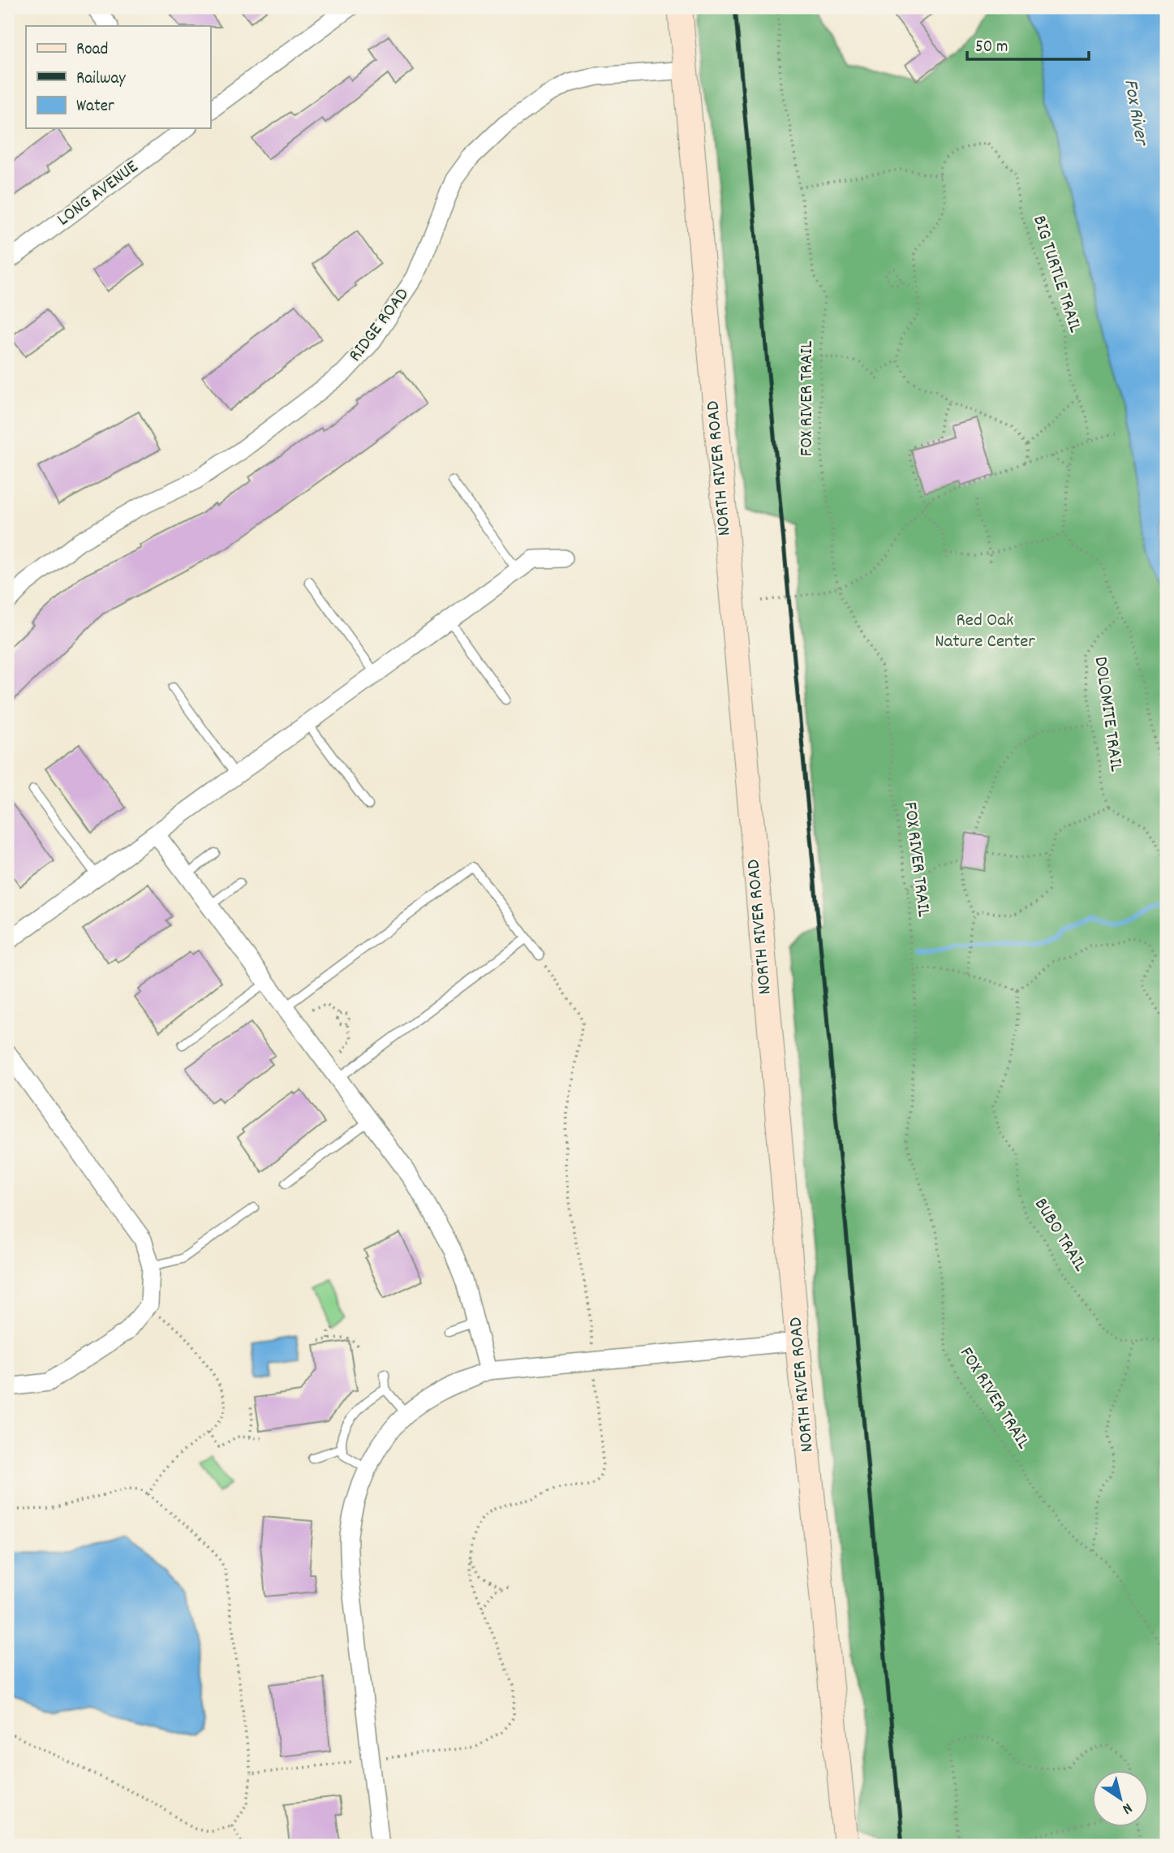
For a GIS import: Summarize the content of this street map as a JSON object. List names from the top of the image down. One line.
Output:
{"streets":{"main road":["NORTH RIVER ROAD"],"street":["LONG AVENUE","RIDGE ROAD"],"path":["BIG TURTLE TRAIL","FOX RIVER TRAIL","DOLOMITE TRAIL","BUBO TRAIL"]},"crossings":[["RIDGE ROAD","NORTH RIVER ROAD"]],"water":["Fox River"],"parks":["Red Oak Nature Center"],"legend":["Road","Railway","Water"],"scale_bar":"50 m","north":"bottom right"}
